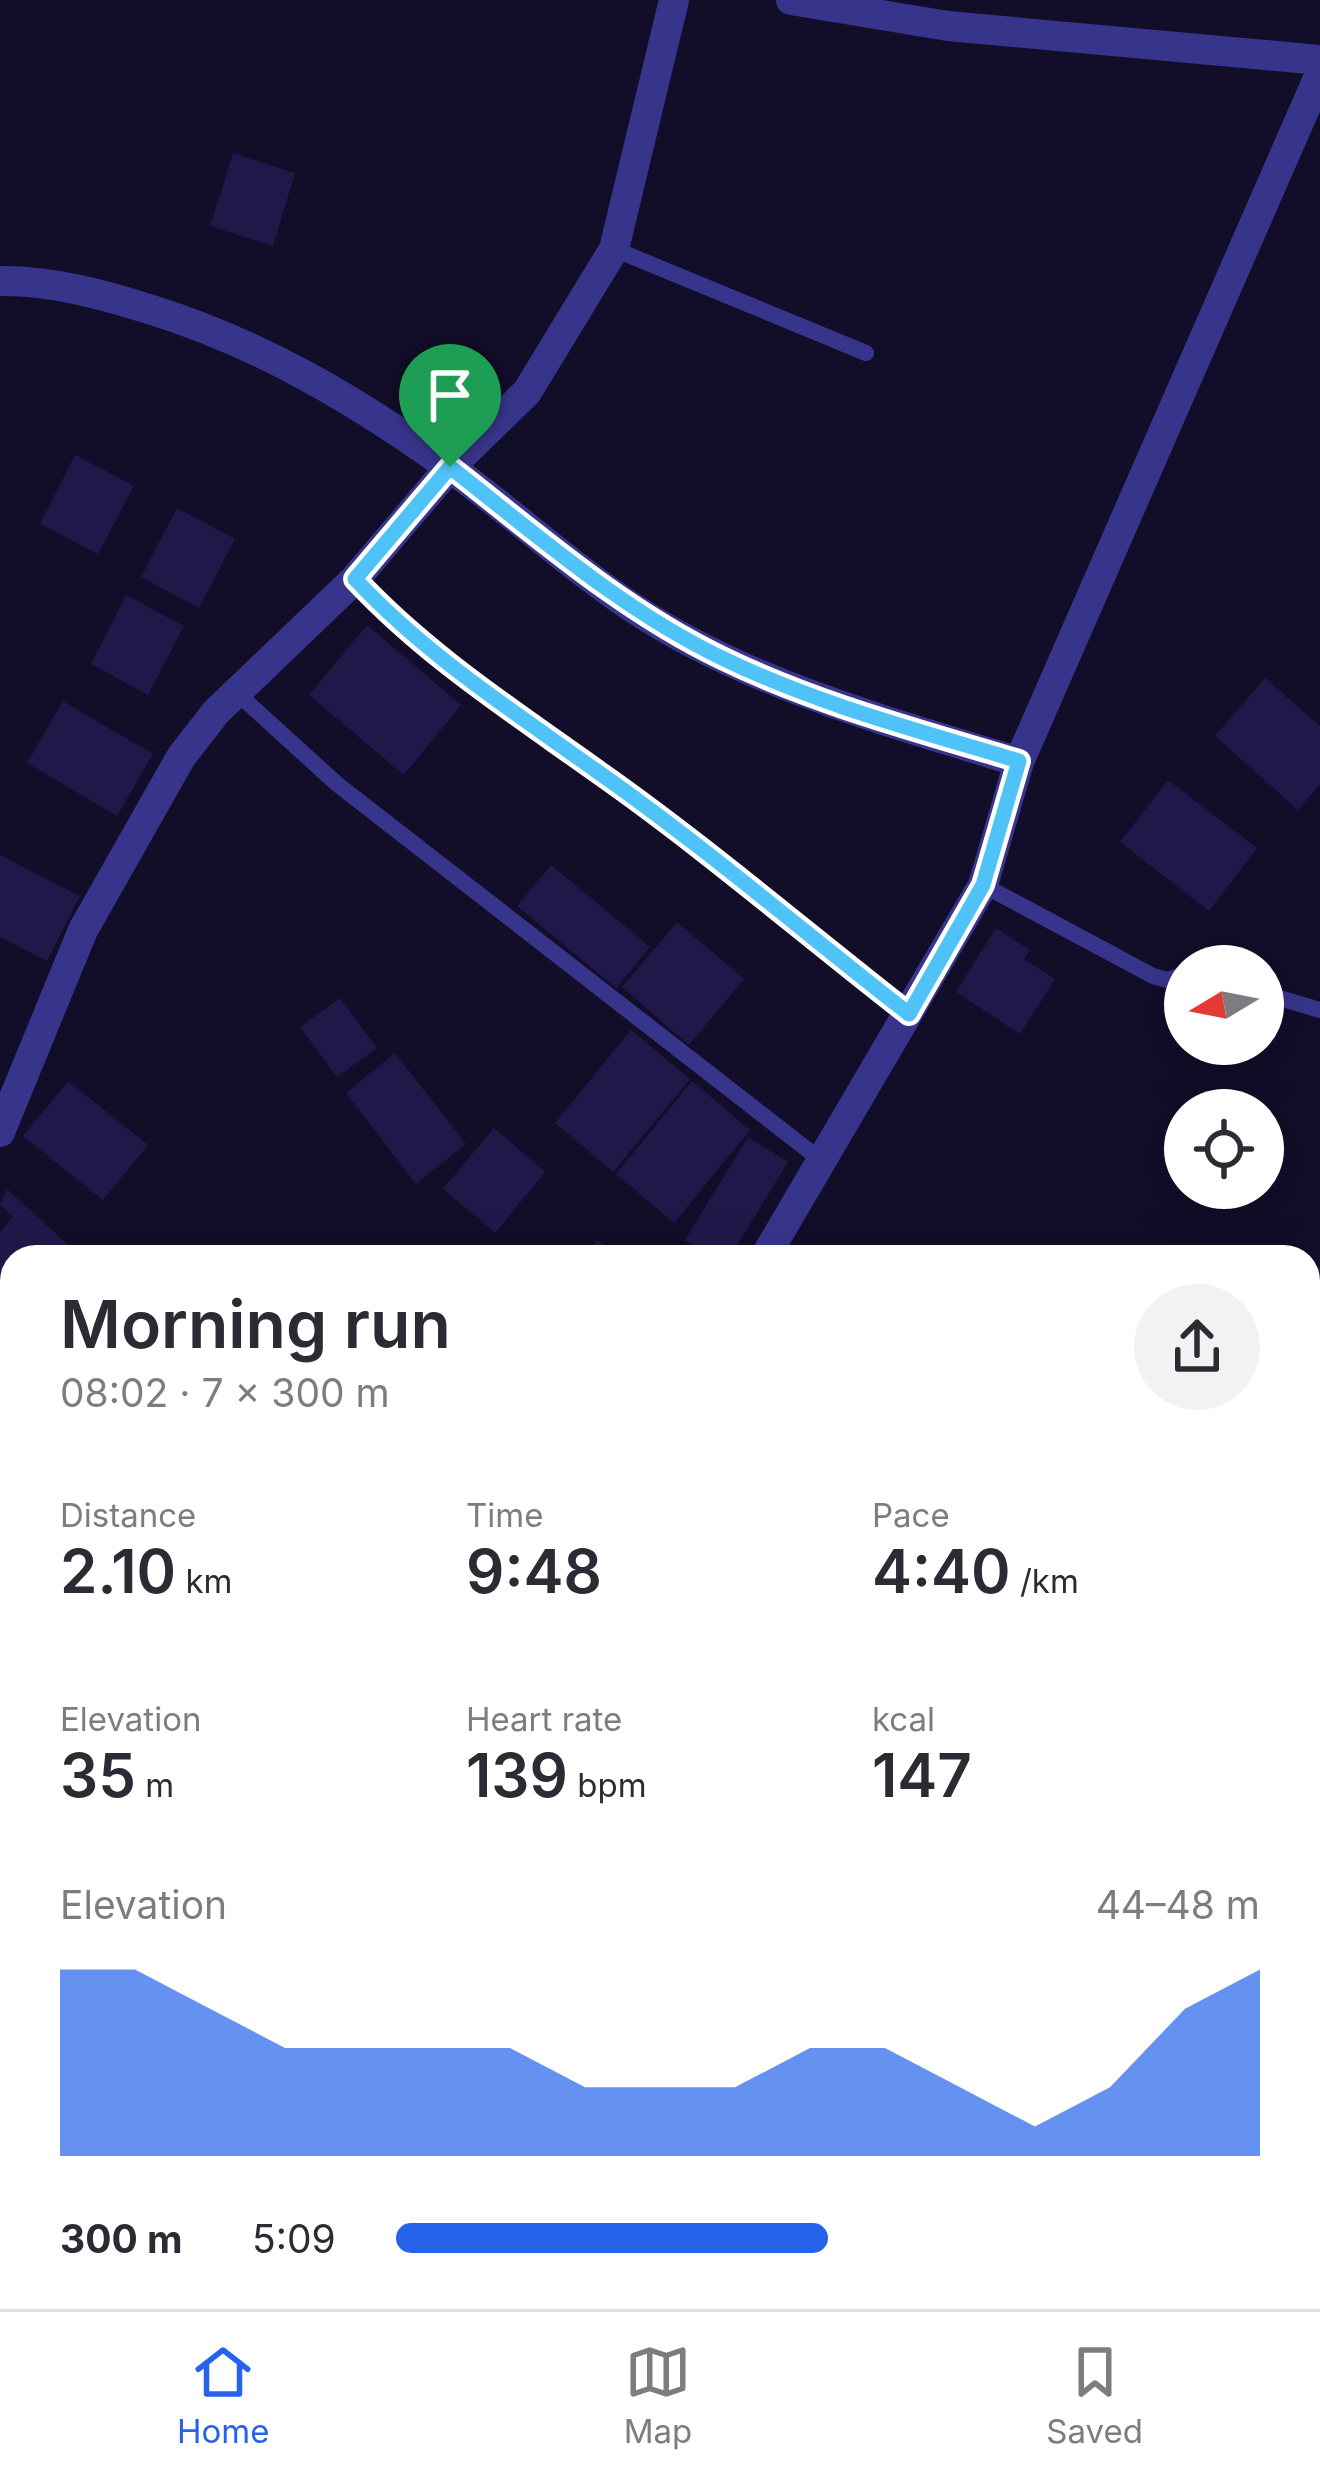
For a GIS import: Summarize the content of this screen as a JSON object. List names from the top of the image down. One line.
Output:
{"north":"left","page":{"heading":["Morning run","08:02 · 7 × 300 m"],"stats":[["Distance","2.10 km"],["Time","9:48"],["Pace","4:40 /km"],["Elevation","35 m"],["Heart rate","139 bpm"],["kcal","147"]],"chart":["Elevation","44–48 m"],"list":[{"name":"300 m","note":"5:09"}],"tabs":["Home","Map","Saved"]}}
